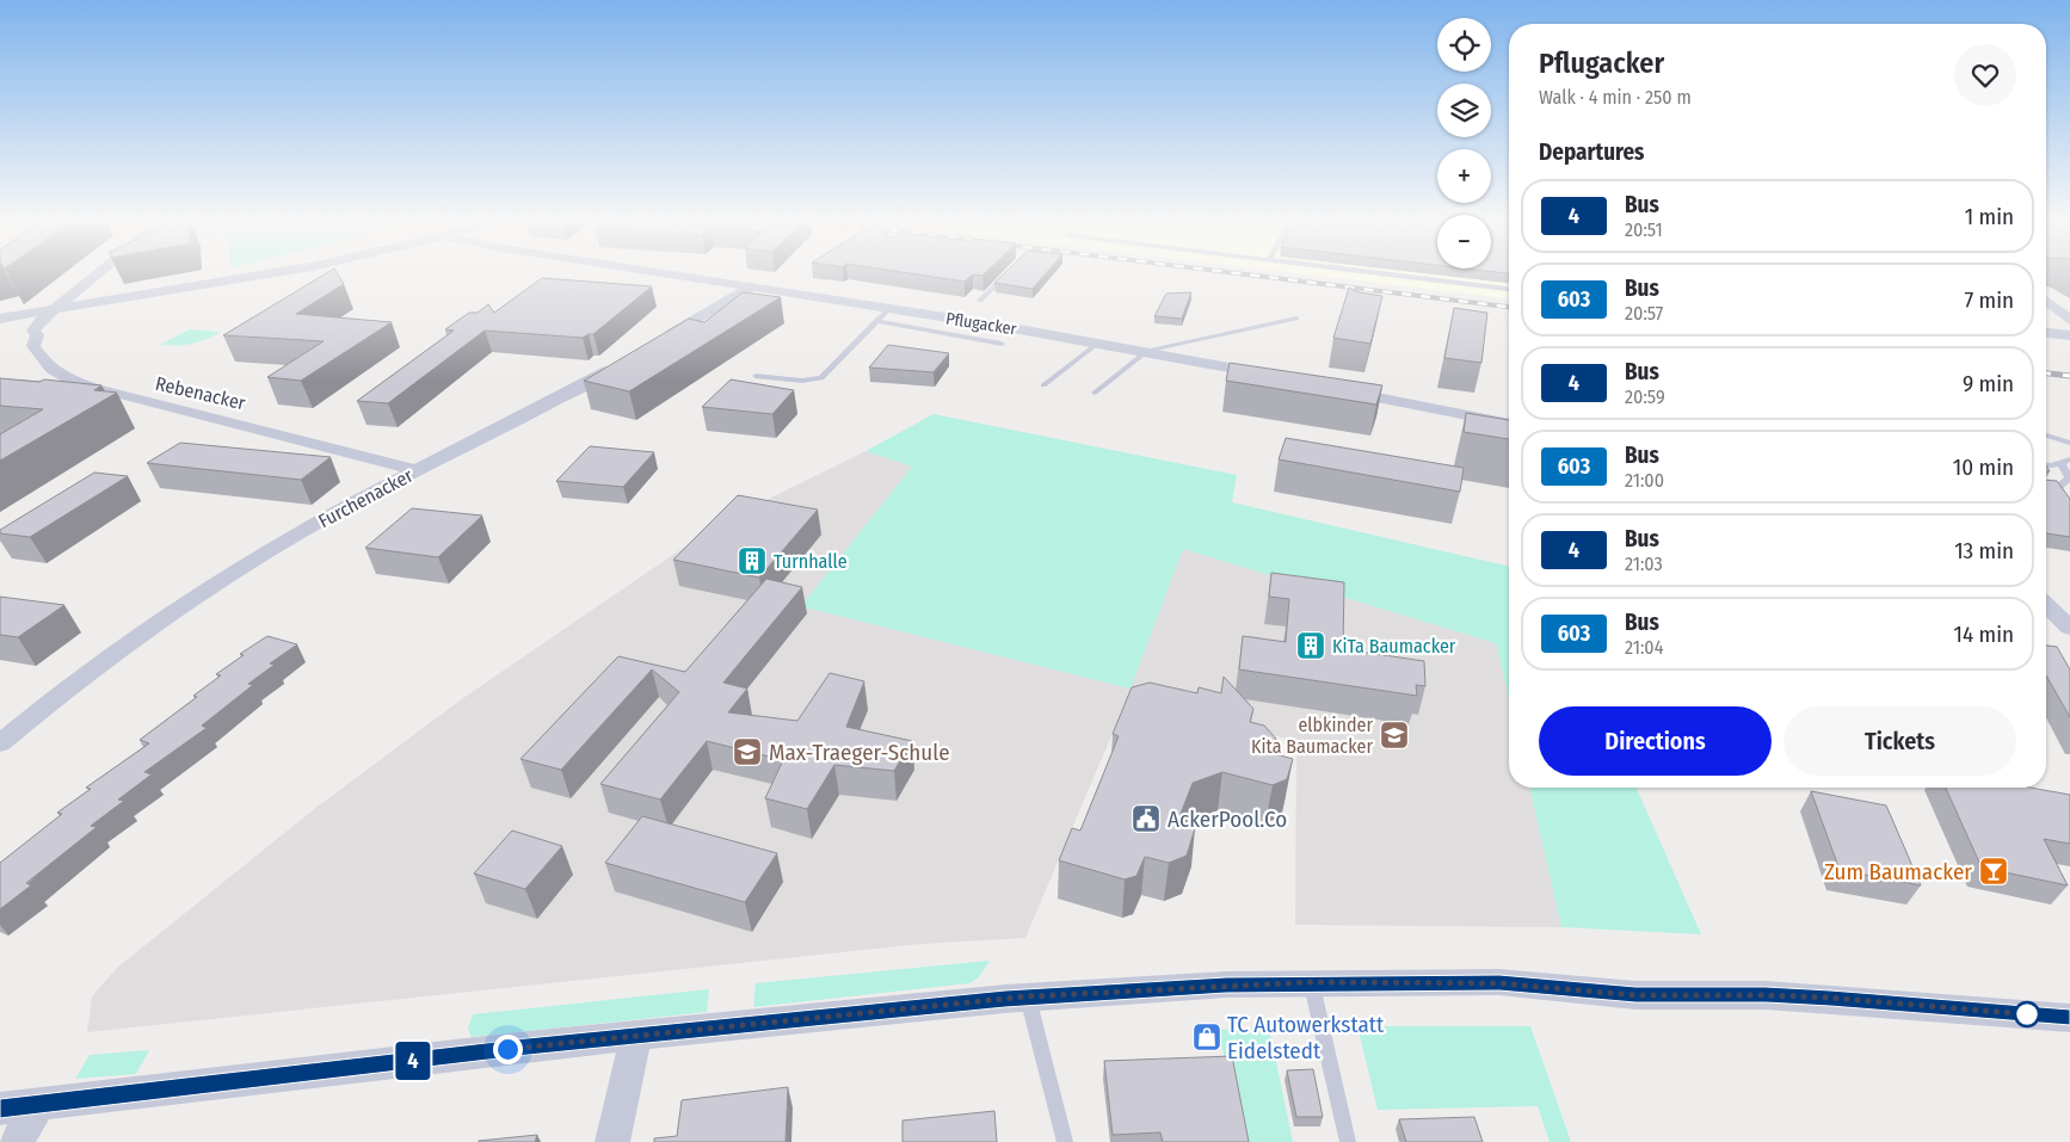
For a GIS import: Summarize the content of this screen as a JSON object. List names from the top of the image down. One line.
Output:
{"streets":{"street":["Pflugacker","Rebenacker","Furchenacker"]},"crossings":[["Rebenacker","Furchenacker"]],"places":{"building":["Turnhalle","KiTa Baumacker"],"school or university":["elbkinder Kita Baumacker","Max-Traeger-Schule"],"public building":["AckerPool.Co"],"bar":["Zum Baumacker"],"shop":["TC Autowerkstatt Eidelstedt"]},"lines":["bus line 4"],"page":{"on_map":"4","map_buttons":["+","−"],"heading":[["Pflugacker","Walk · 4 min · 250 m"],"Departures"],"list":[{"mark":"4","name":"Bus","note":"20:51","value":"1 min"},{"mark":"603","name":"Bus","note":"20:57","value":"7 min"},{"mark":"4","name":"Bus","note":"20:59","value":"9 min"},{"mark":"603","name":"Bus","note":"21:00","value":"10 min"},{"mark":"4","name":"Bus","note":"21:03","value":"13 min"},{"mark":"603","name":"Bus","note":"21:04","value":"14 min"}],"buttons":["Directions","Tickets"]}}
